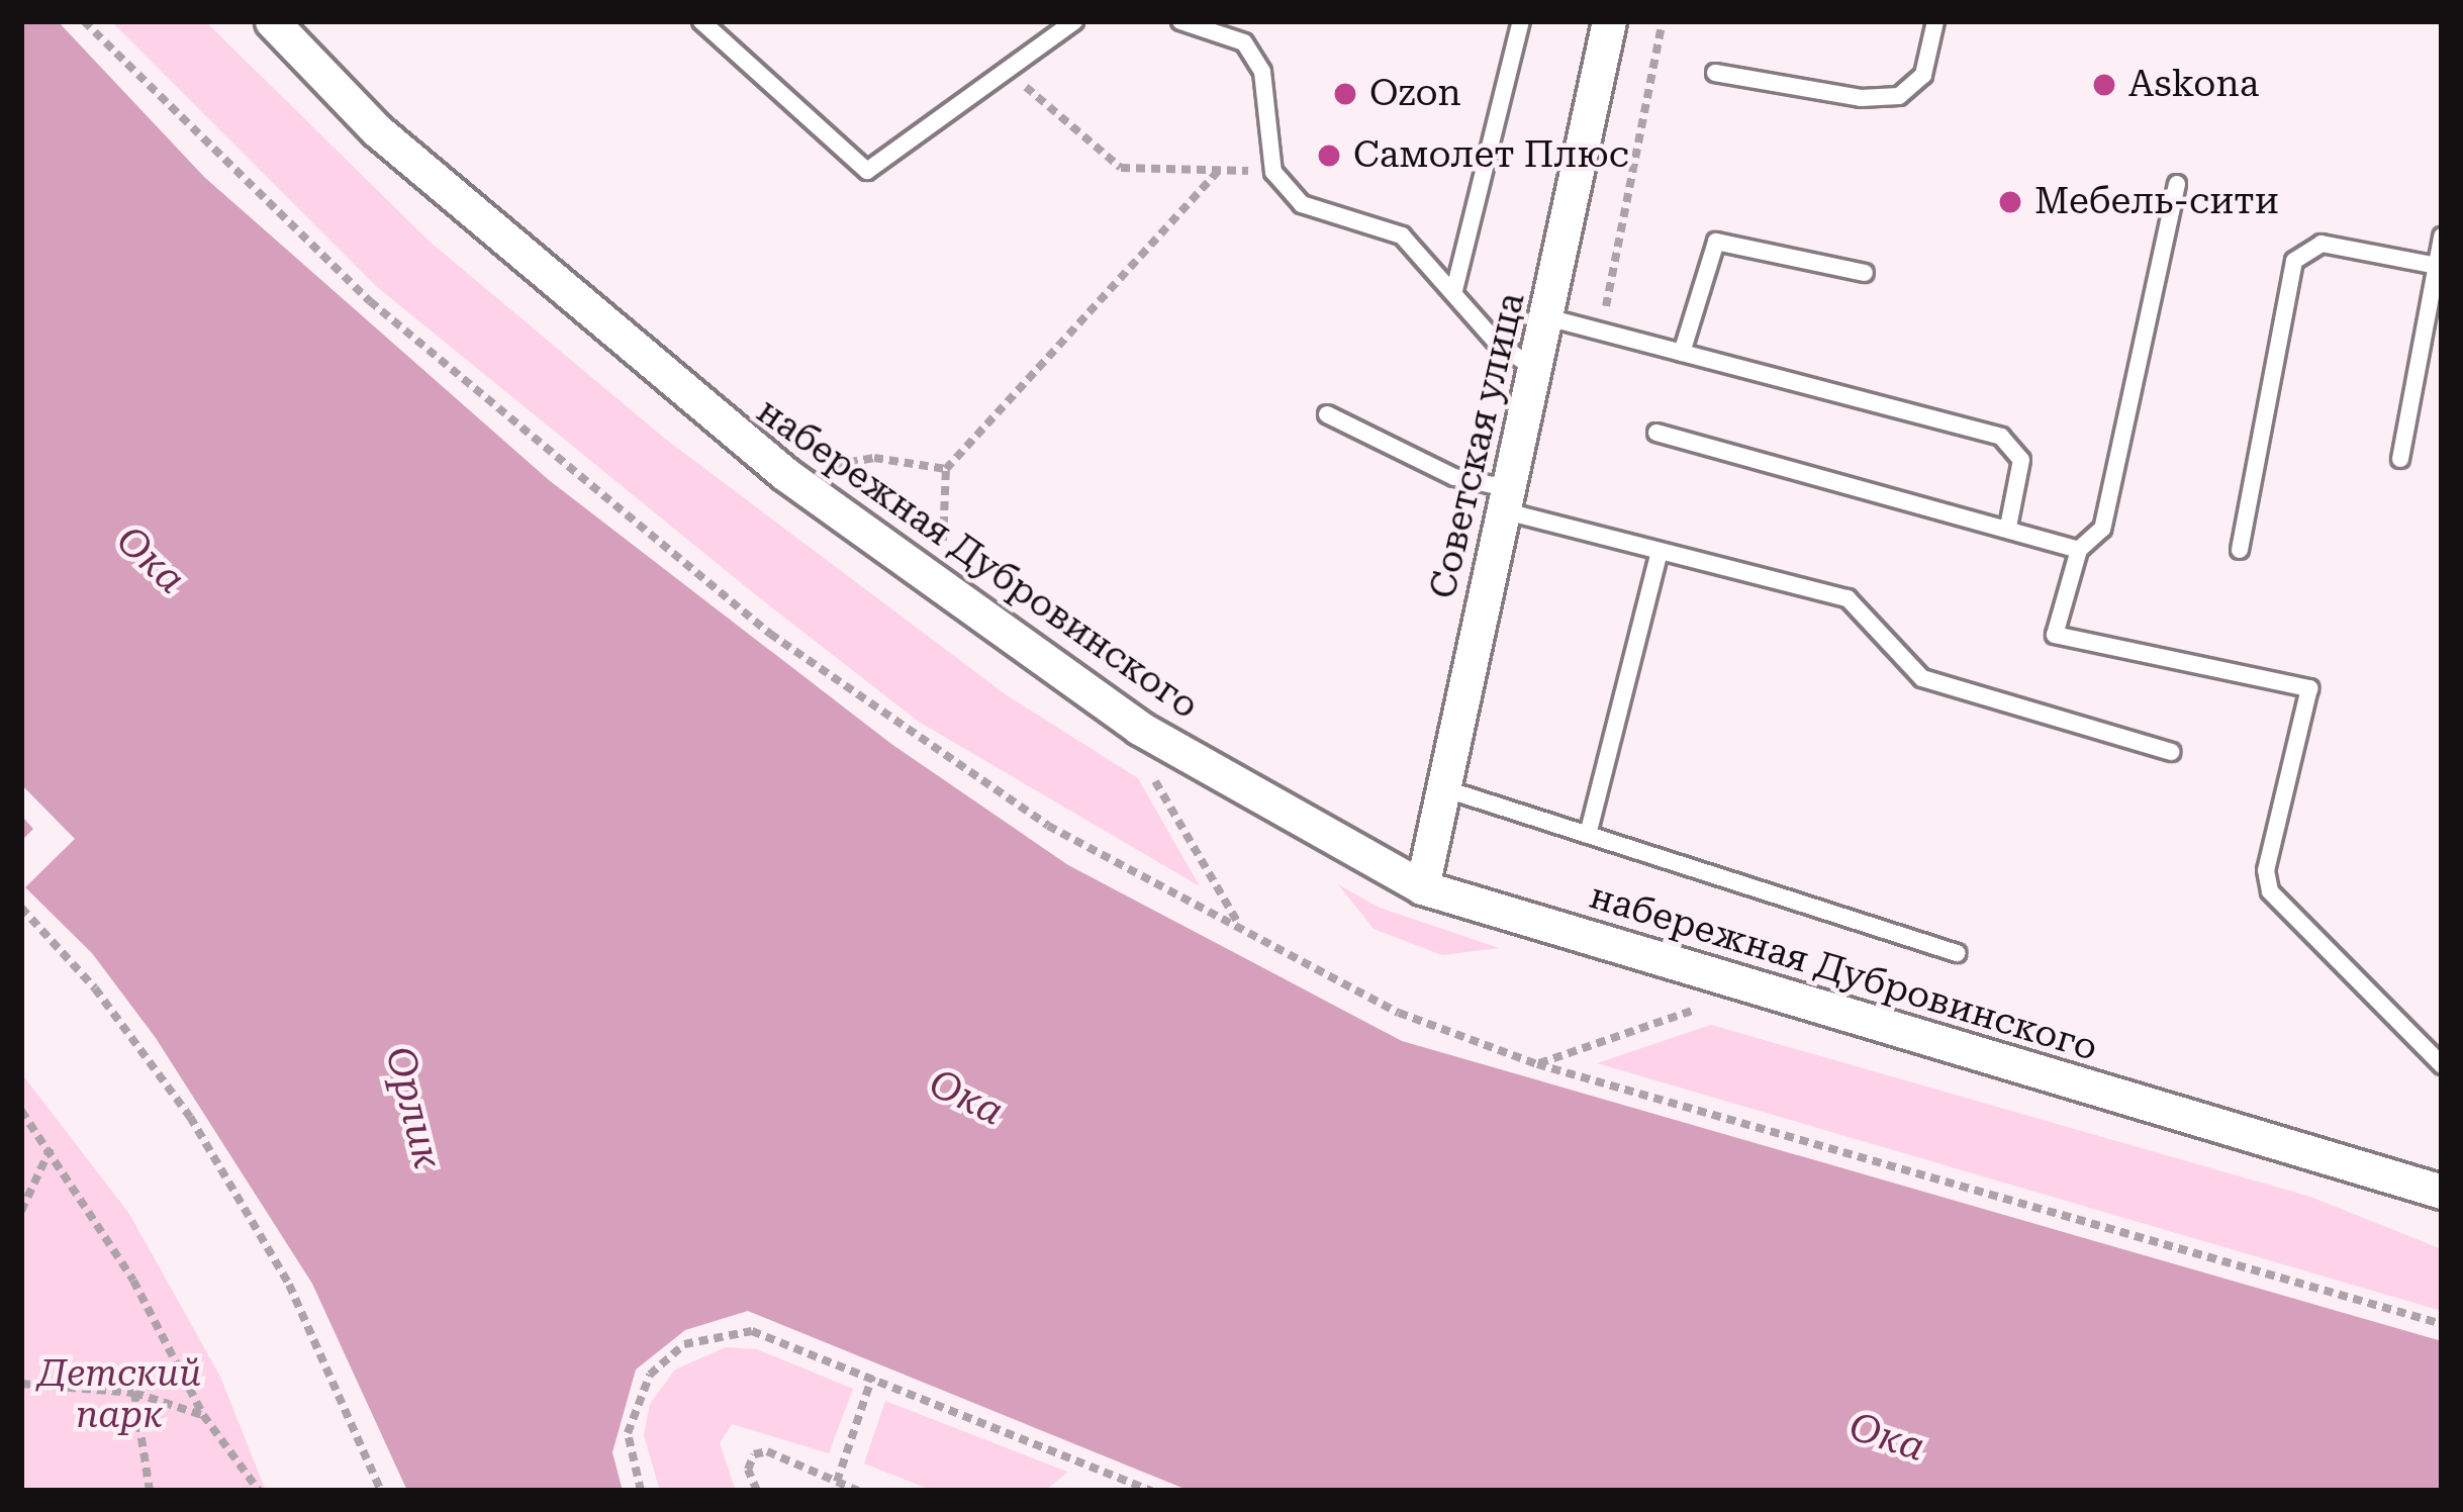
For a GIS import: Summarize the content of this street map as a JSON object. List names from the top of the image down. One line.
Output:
{"streets":{"street":["Советская улица","набережная Дубровинского"]},"crossings":[["Советская улица","набережная Дубровинского"]],"water":["Ока","Орлик"],"parks":["Детский парк"],"places":["Askona","Ozon","Самолет Плюс","Мебель-сити"]}
